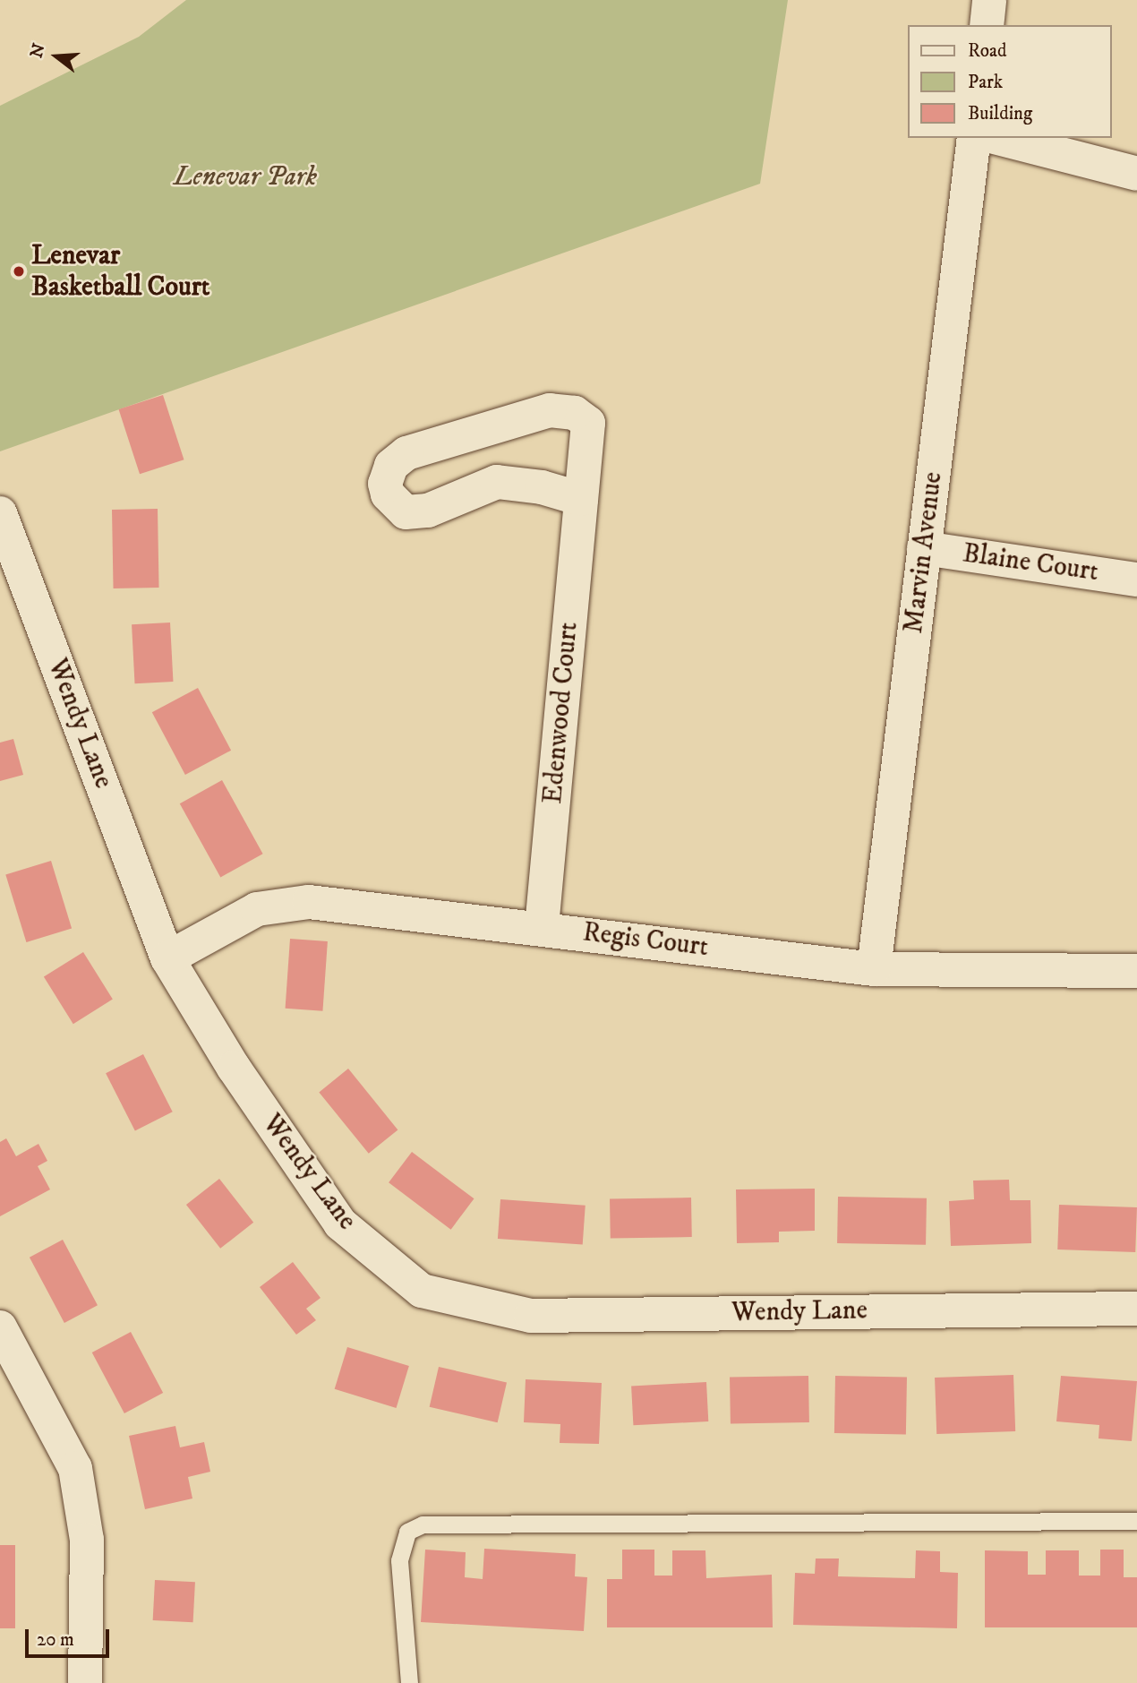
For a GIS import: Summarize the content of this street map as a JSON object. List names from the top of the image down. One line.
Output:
{"streets":{"street":["Marvin Avenue","Blaine Court","Edenwood Court","Wendy Lane","Regis Court"]},"crossings":[["Marvin Avenue","Blaine Court"],["Marvin Avenue","Regis Court"],["Edenwood Court","Regis Court"],["Wendy Lane","Regis Court"]],"parks":["Lenevar Park"],"places":["Lenevar Basketball Court"],"legend":["Road","Park","Building"],"scale_bar":"20 m","north":"left"}
